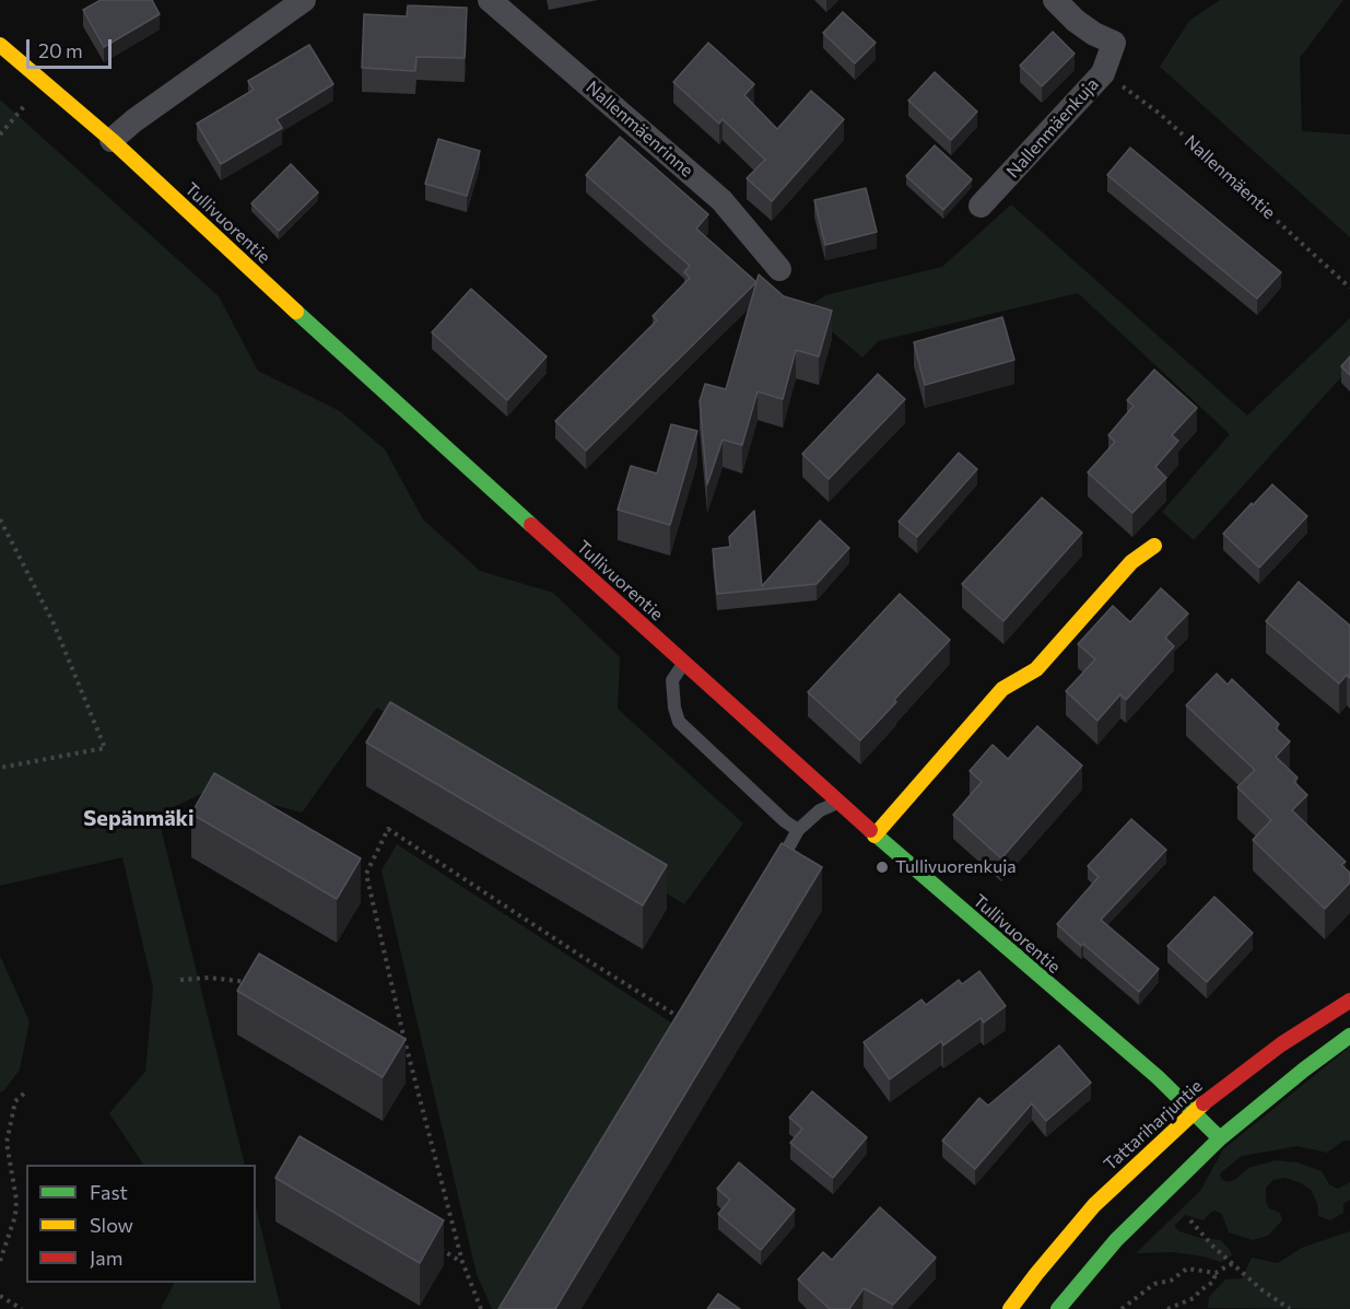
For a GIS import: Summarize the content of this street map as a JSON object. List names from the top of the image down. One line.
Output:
{"streets":{"main road":["Tullivuorentie","Tattariharjuntie"],"street":["Nallenmäenkuja","Nallenmäenrinne"],"path":["Nallenmäentie"]},"crossings":[["Nallenmäenkuja","Nallenmäentie"],["Tullivuorentie","Tattariharjuntie"]],"districts":["Sepänmäki"],"places":["Tullivuorenkuja"],"legend":["Fast","Slow","Jam"],"scale_bar":"20 m"}
